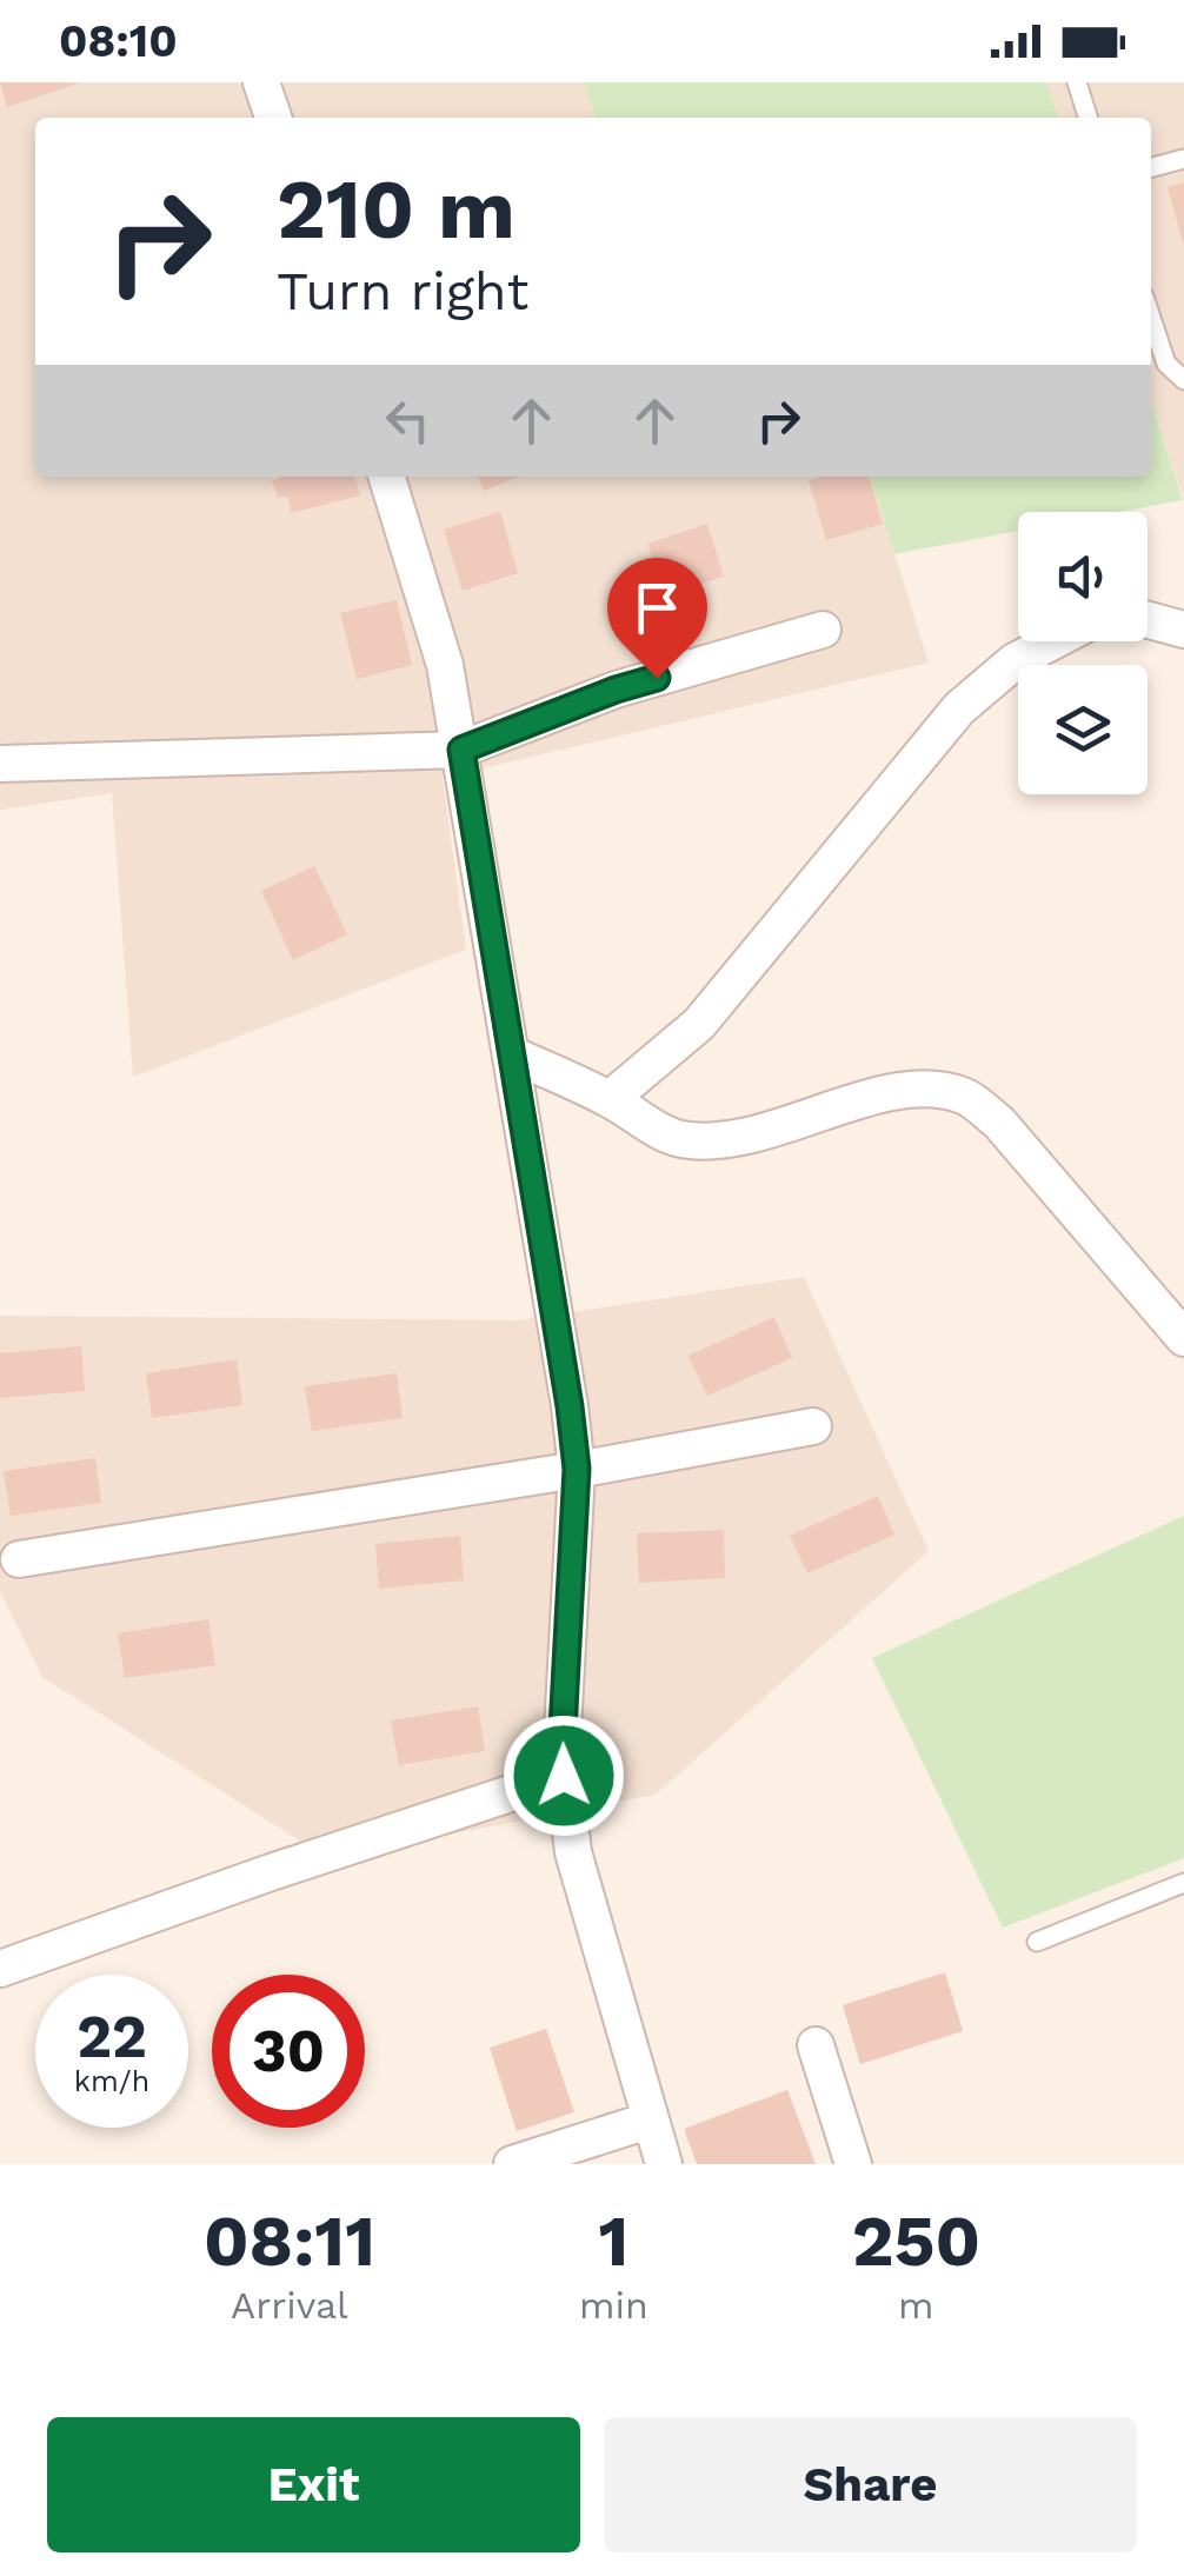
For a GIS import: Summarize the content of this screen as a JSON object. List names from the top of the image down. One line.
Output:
{"page":{"status":"08:10","turn":["210 m","Turn right"],"speed":"22 km/h","limit":"30","eta":["08:11","Arrival","1","min","250","m"],"buttons":["Exit","Share"]}}
